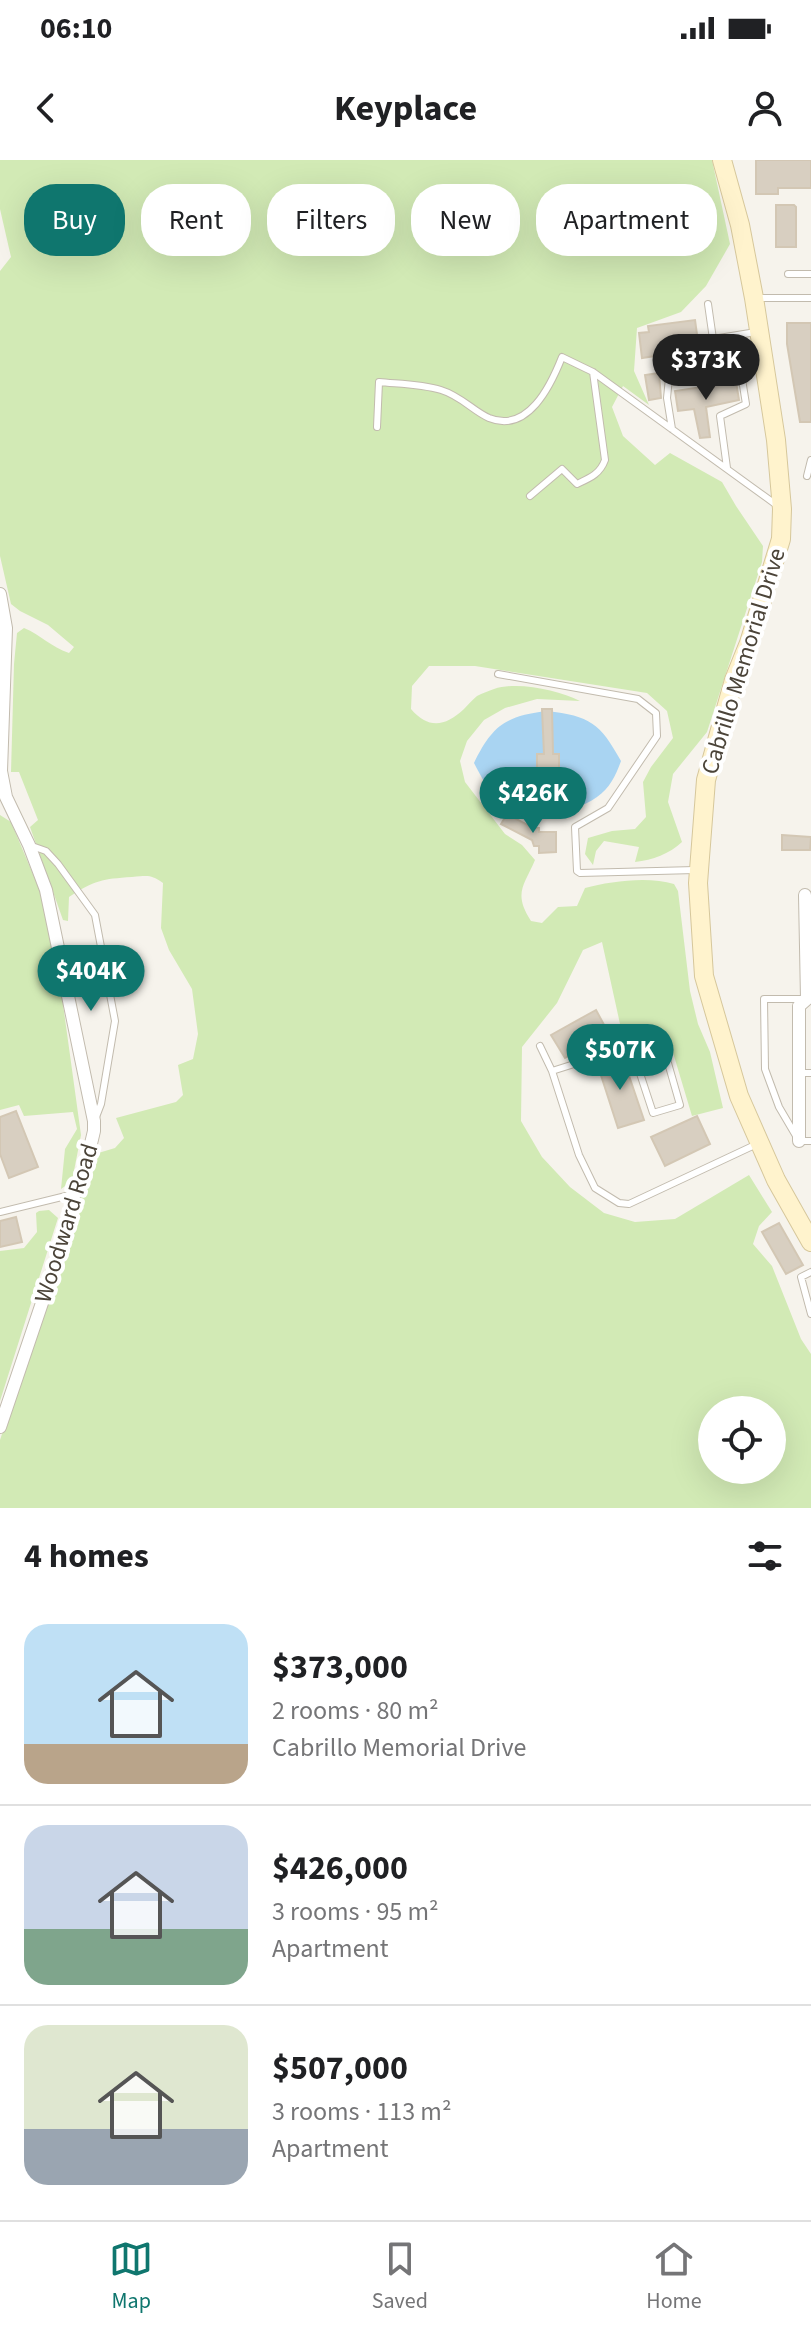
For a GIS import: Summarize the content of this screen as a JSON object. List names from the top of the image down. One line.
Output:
{"streets":{"main road":["Cabrillo Memorial Drive"],"street":["Woodward Road"]},"page":{"status":"06:10","header":"Keyplace","chip":["Buy","Rent","Filters","New","Apartment"],"price":["$373K","$426K","$404K","$507K"],"heading":"4 homes","list":[{"name":"$373,000","note":"2 rooms · 80 m² · Cabrillo Memorial Drive"},{"name":"$426,000","note":"3 rooms · 95 m² · Apartment"},{"name":"$507,000","note":"3 rooms · 113 m² · Apartment"}],"tabs":["Map","Saved","Home"]}}
